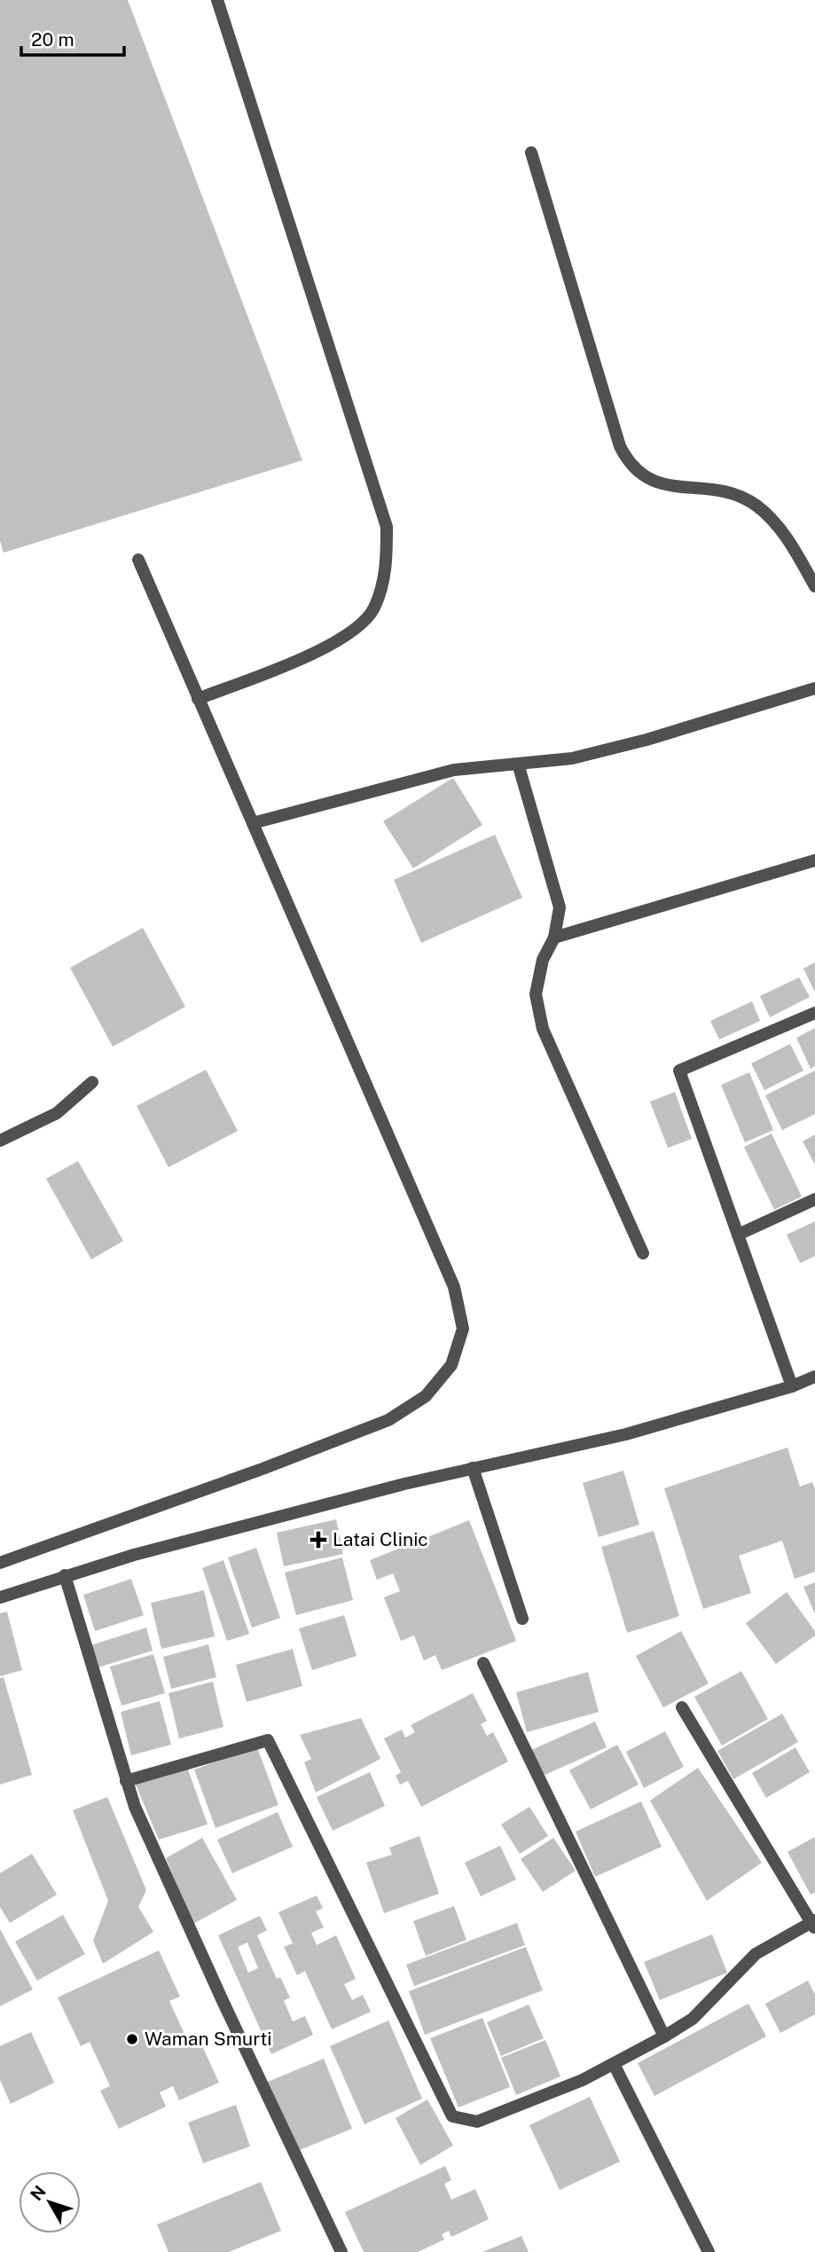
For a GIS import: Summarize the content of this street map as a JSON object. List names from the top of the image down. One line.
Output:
{"places":{"health":["Latai Clinic"],"other":["Waman Smurti"]},"scale_bar":"20 m","north":"top left"}
